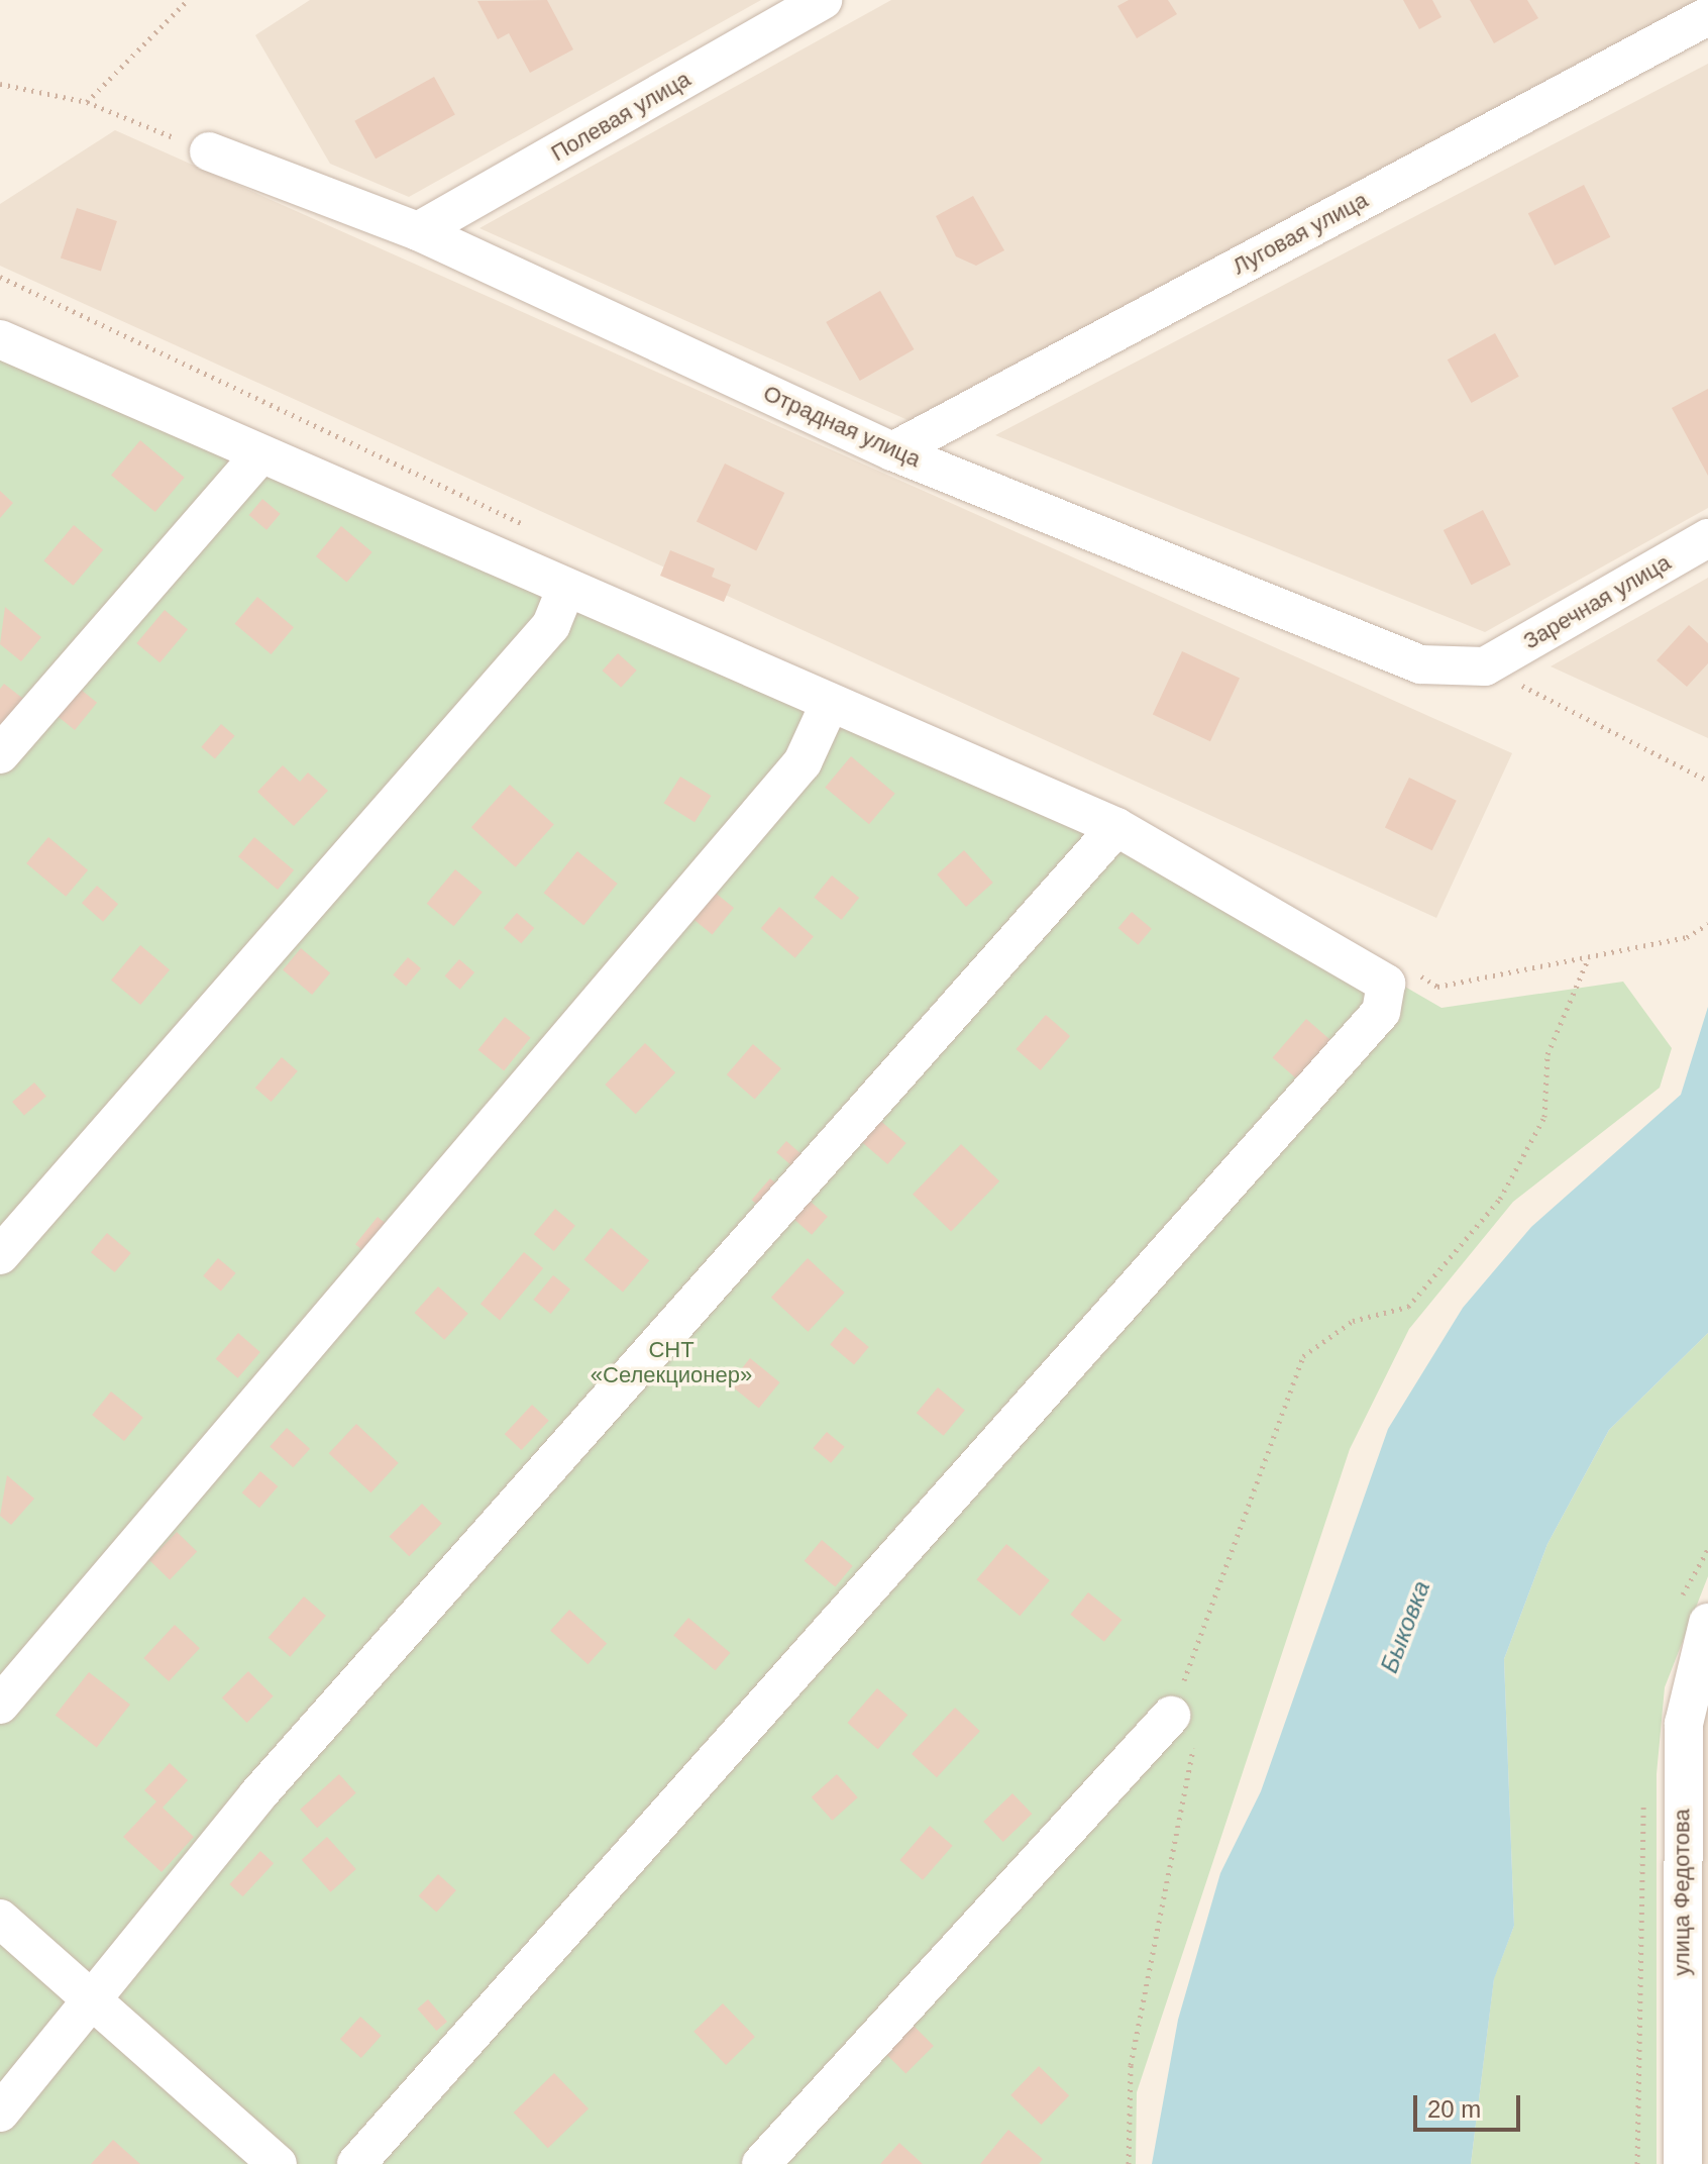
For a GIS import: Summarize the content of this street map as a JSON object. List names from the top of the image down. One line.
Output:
{"streets":{"street":["Полевая улица","Луговая улица","Отрадная улица","Заречная улица","улица Федотова"]},"crossings":[["Полевая улица","Отрадная улица"],["Луговая улица","Отрадная улица"],["Отрадная улица","Заречная улица"]],"water":["Быковка"],"parks":["СНТ «Селекционер»"],"scale_bar":"20 m"}
